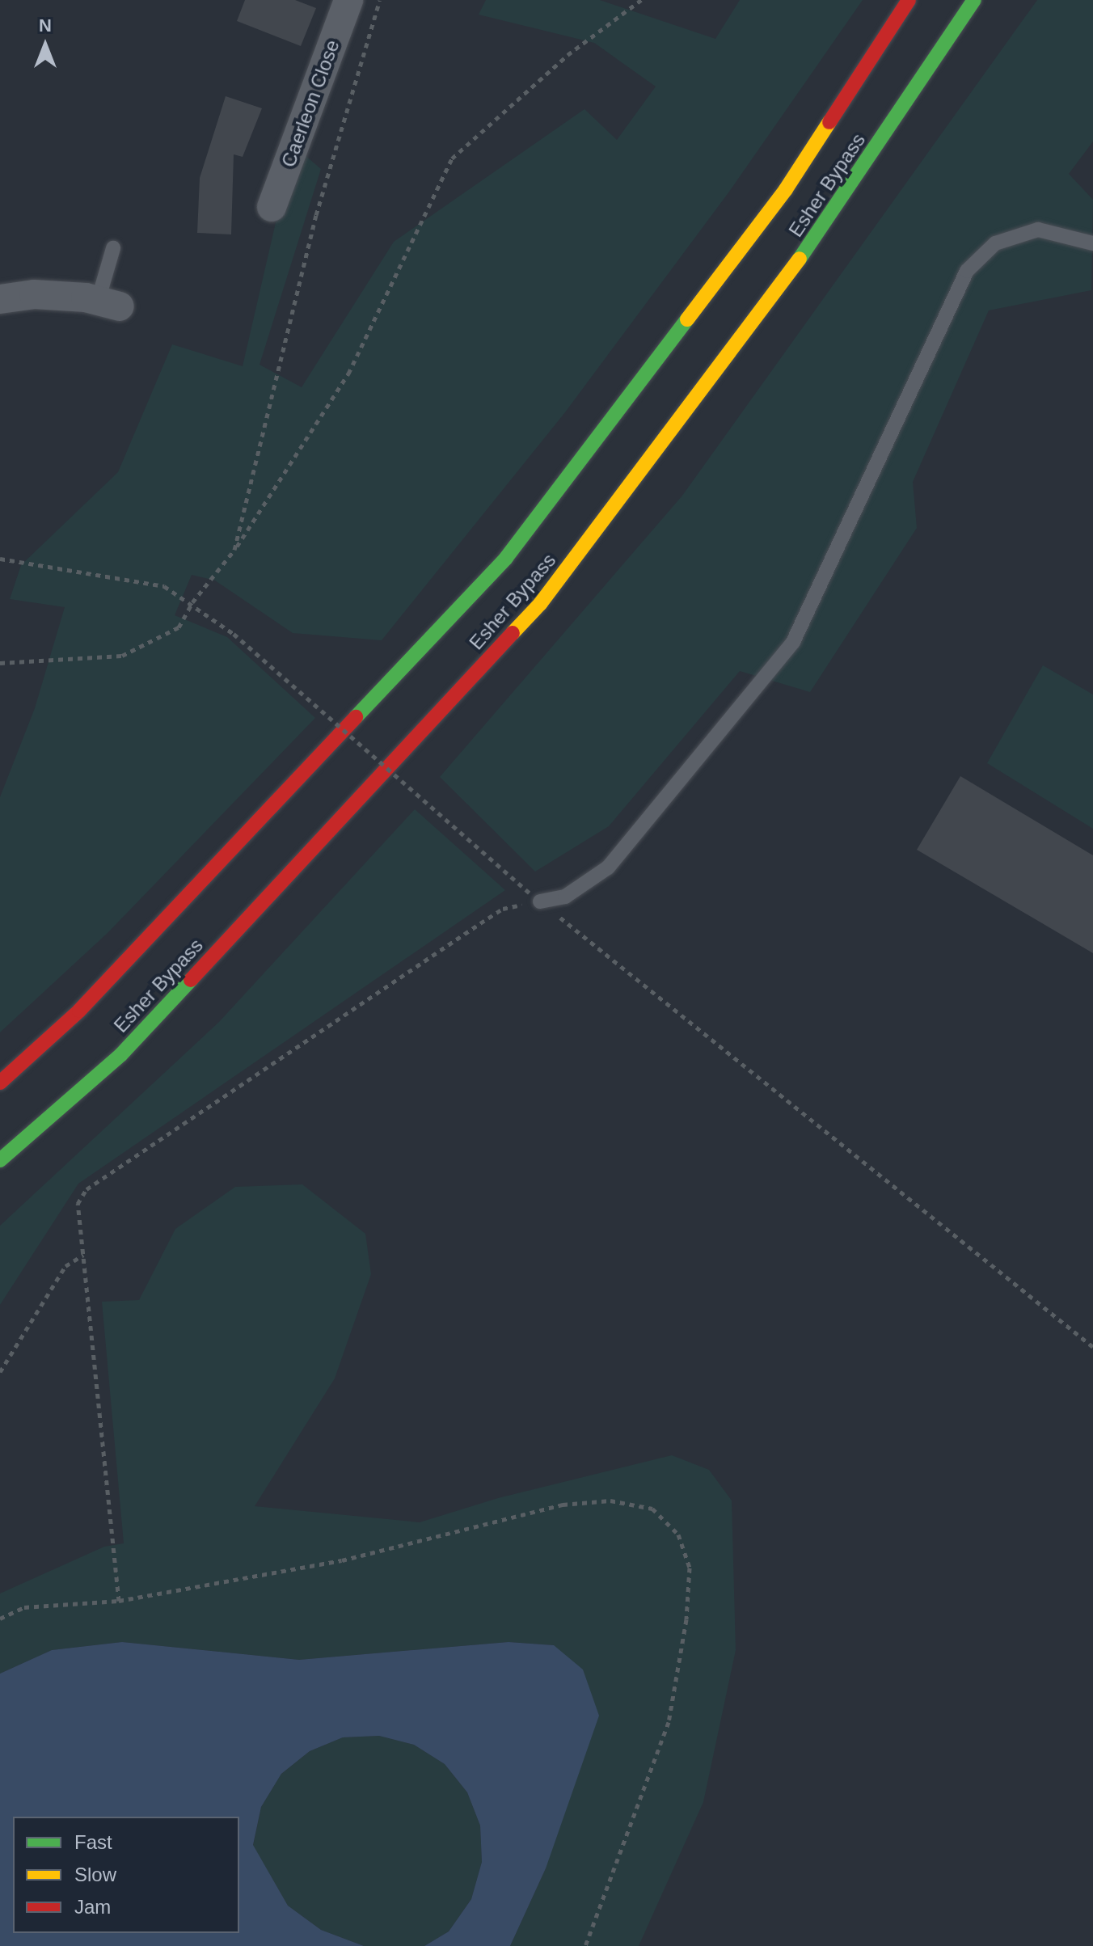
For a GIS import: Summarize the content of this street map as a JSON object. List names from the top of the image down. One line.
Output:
{"streets":{"highway":["Esher Bypass"],"street":["Caerleon Close"]},"legend":["Fast","Slow","Jam"],"north":"top"}
